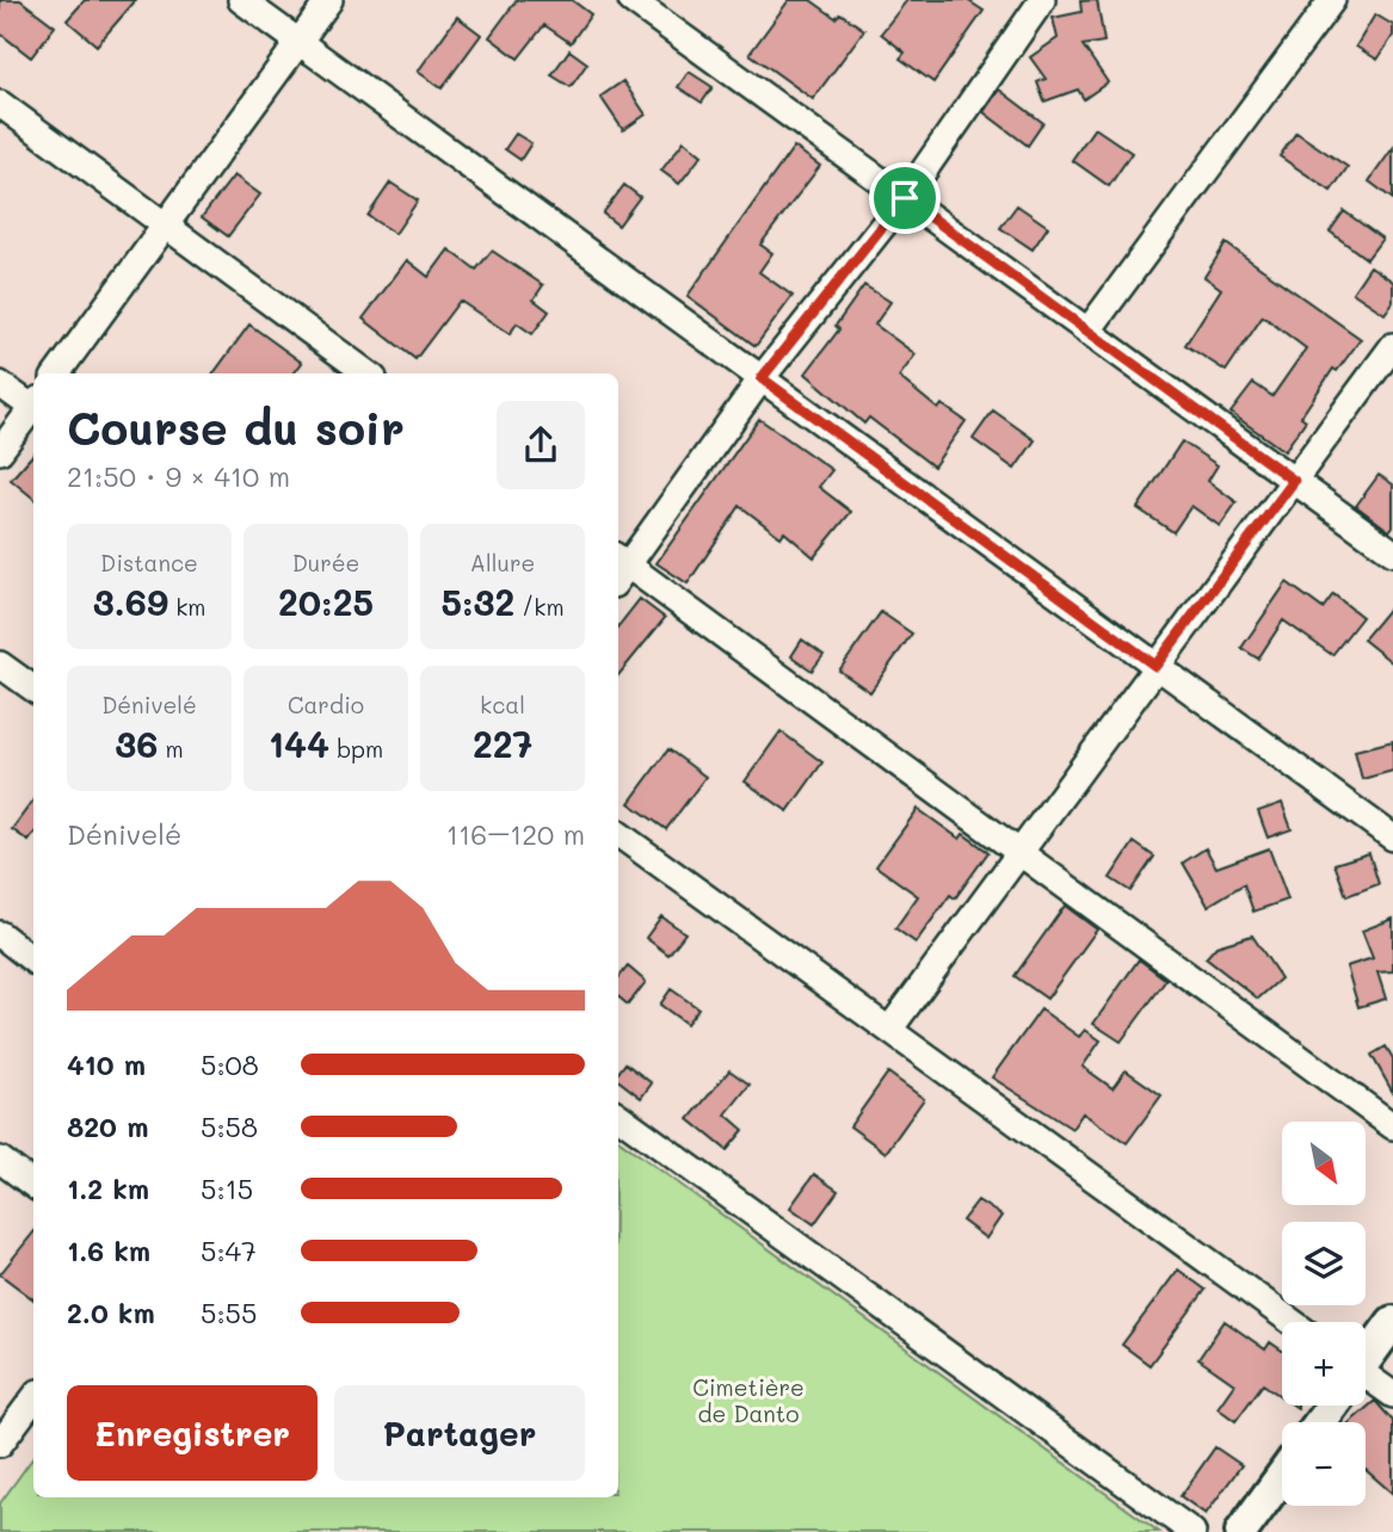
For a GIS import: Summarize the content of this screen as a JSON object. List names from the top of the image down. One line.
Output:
{"parks":["Cimetière de Danto"],"north":"bottom right","page":{"heading":["Course du soir","21:50 · 9 × 410 m"],"stats":[["Distance","3.69 km"],["Durée","20:25"],["Allure","5:32 /km"],["Dénivelé","36 m"],["Cardio","144 bpm"],["kcal","227"]],"chart":["Dénivelé","116–120 m"],"list":[{"name":"410 m","note":"5:08"},{"name":"820 m","note":"5:58"},{"name":"1.2 km","note":"5:15"},{"name":"1.6 km","note":"5:47"},{"name":"2.0 km","note":"5:55"}],"map_buttons":["+","−"],"buttons":["Enregistrer","Partager"]}}
